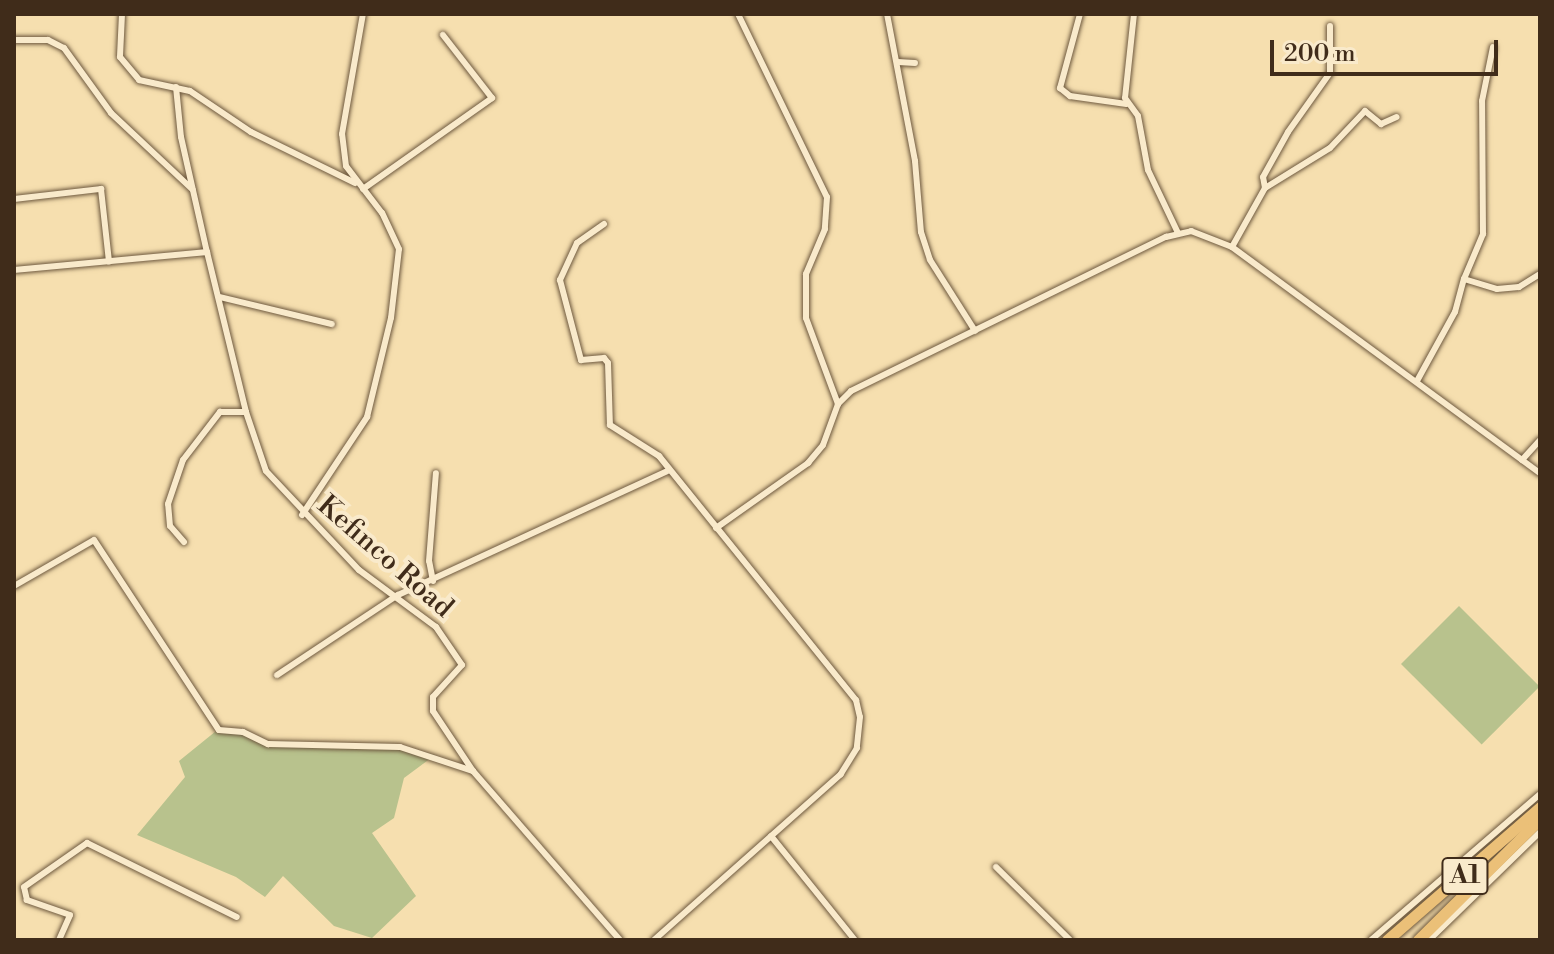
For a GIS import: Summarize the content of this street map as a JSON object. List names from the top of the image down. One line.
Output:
{"streets":{"highway":["A1"],"street":["Kefinco Road"]},"scale_bar":"200 m"}
